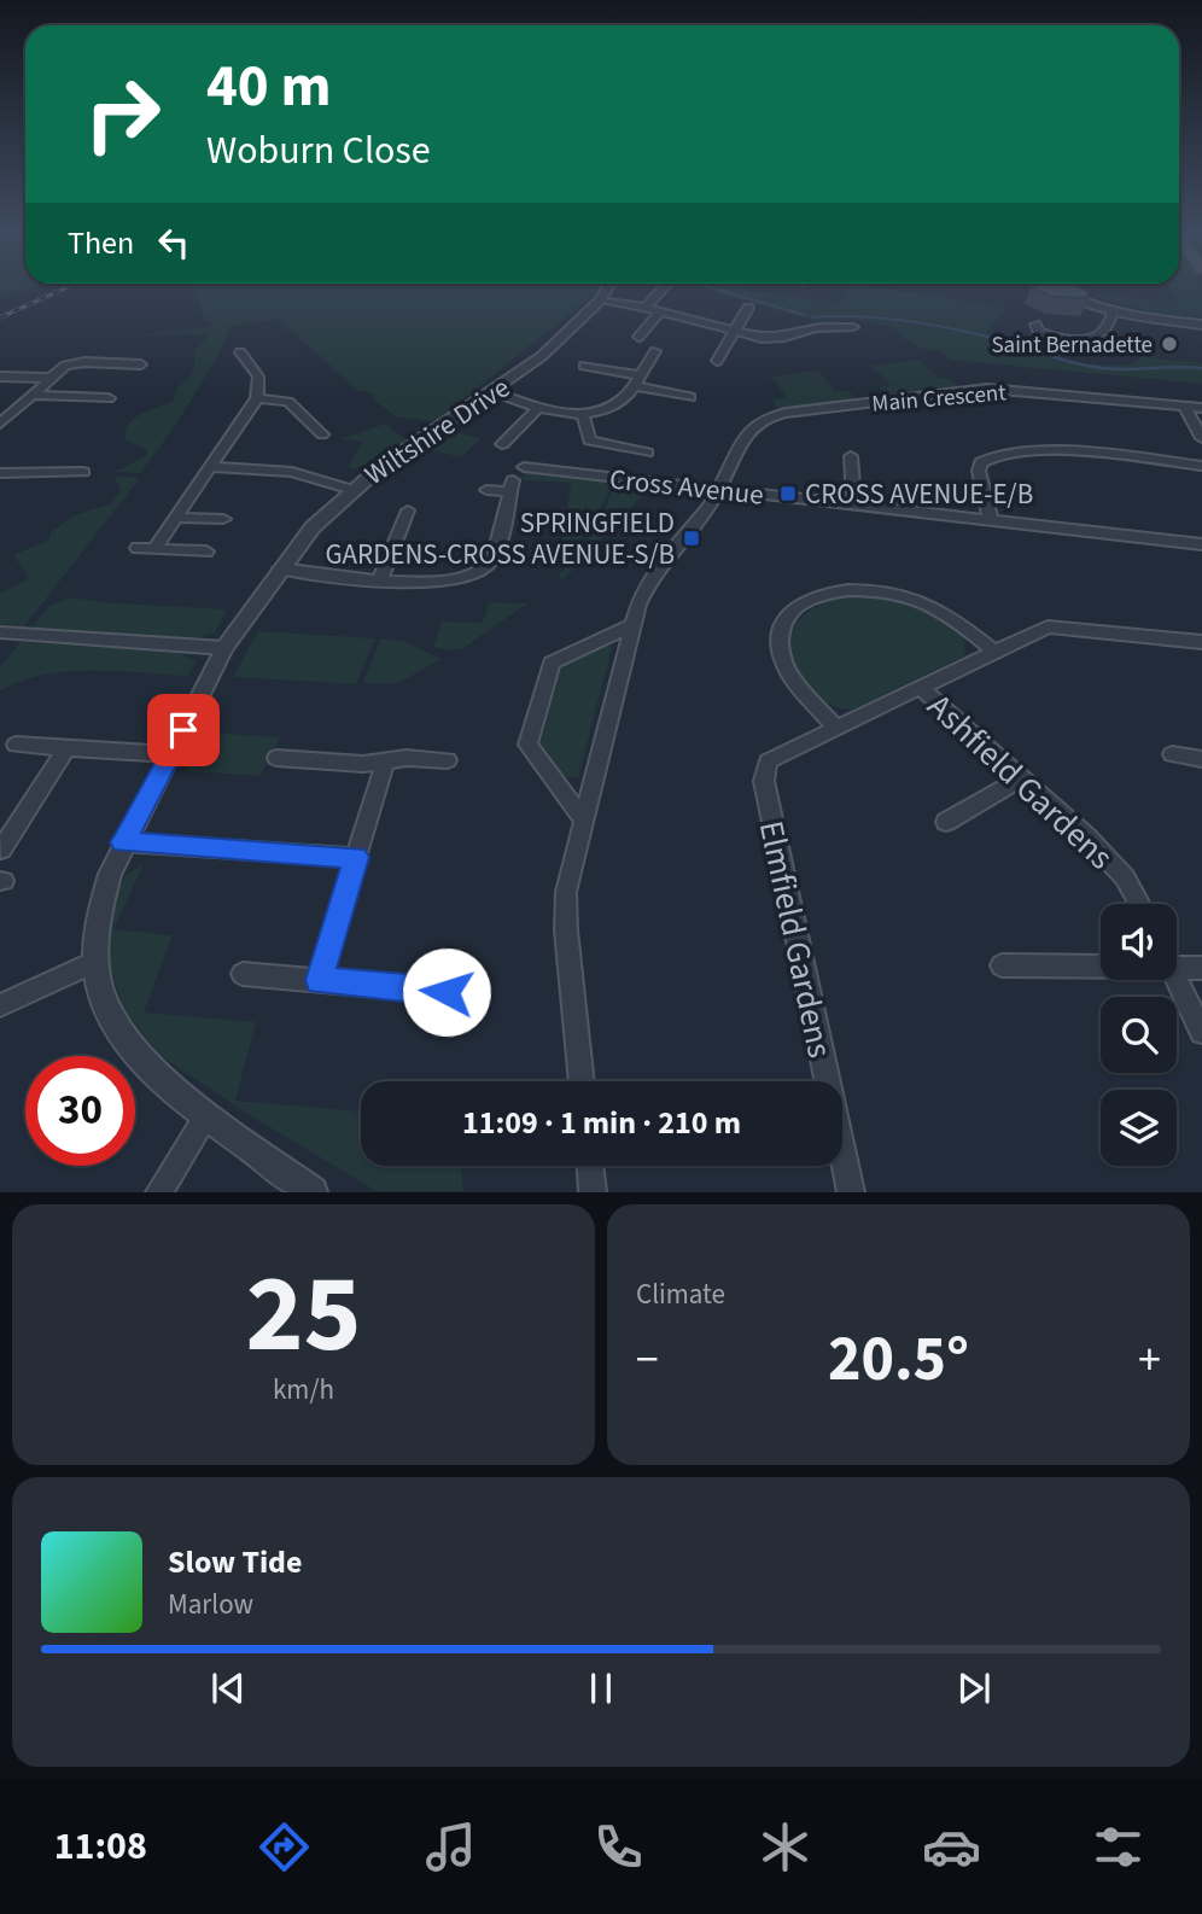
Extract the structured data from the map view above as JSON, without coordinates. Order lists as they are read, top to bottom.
{
  "streets": {
    "street": [
      "Main Crescent",
      "Wiltshire Drive",
      "Cross Avenue",
      "Ashfield Gardens",
      "Elmfield Gardens"
    ]
  },
  "crossings": [
    ["Main Crescent", "Cross Avenue"],
    ["Ashfield Gardens", "Elmfield Gardens"]
  ],
  "places": {
    "other": ["Saint Bernadette"],
    "transit": ["CROSS AVENUE-E/B", "SPRINGFIELD GARDENS-CROSS AVENUE-S/B"]
  },
  "page": {
    "turn": ["40 m", "Woburn Close"],
    "then": "Then",
    "limit": "30",
    "trip": "11:09 · 1 min · 210 m",
    "tile": [
      ["25", "km/h"],
      "Climate"
    ],
    "heat": ["−", "20.5°", "+"],
    "song": ["Slow Tide", "Marlow"],
    "tabs": "11:08"
  }
}
